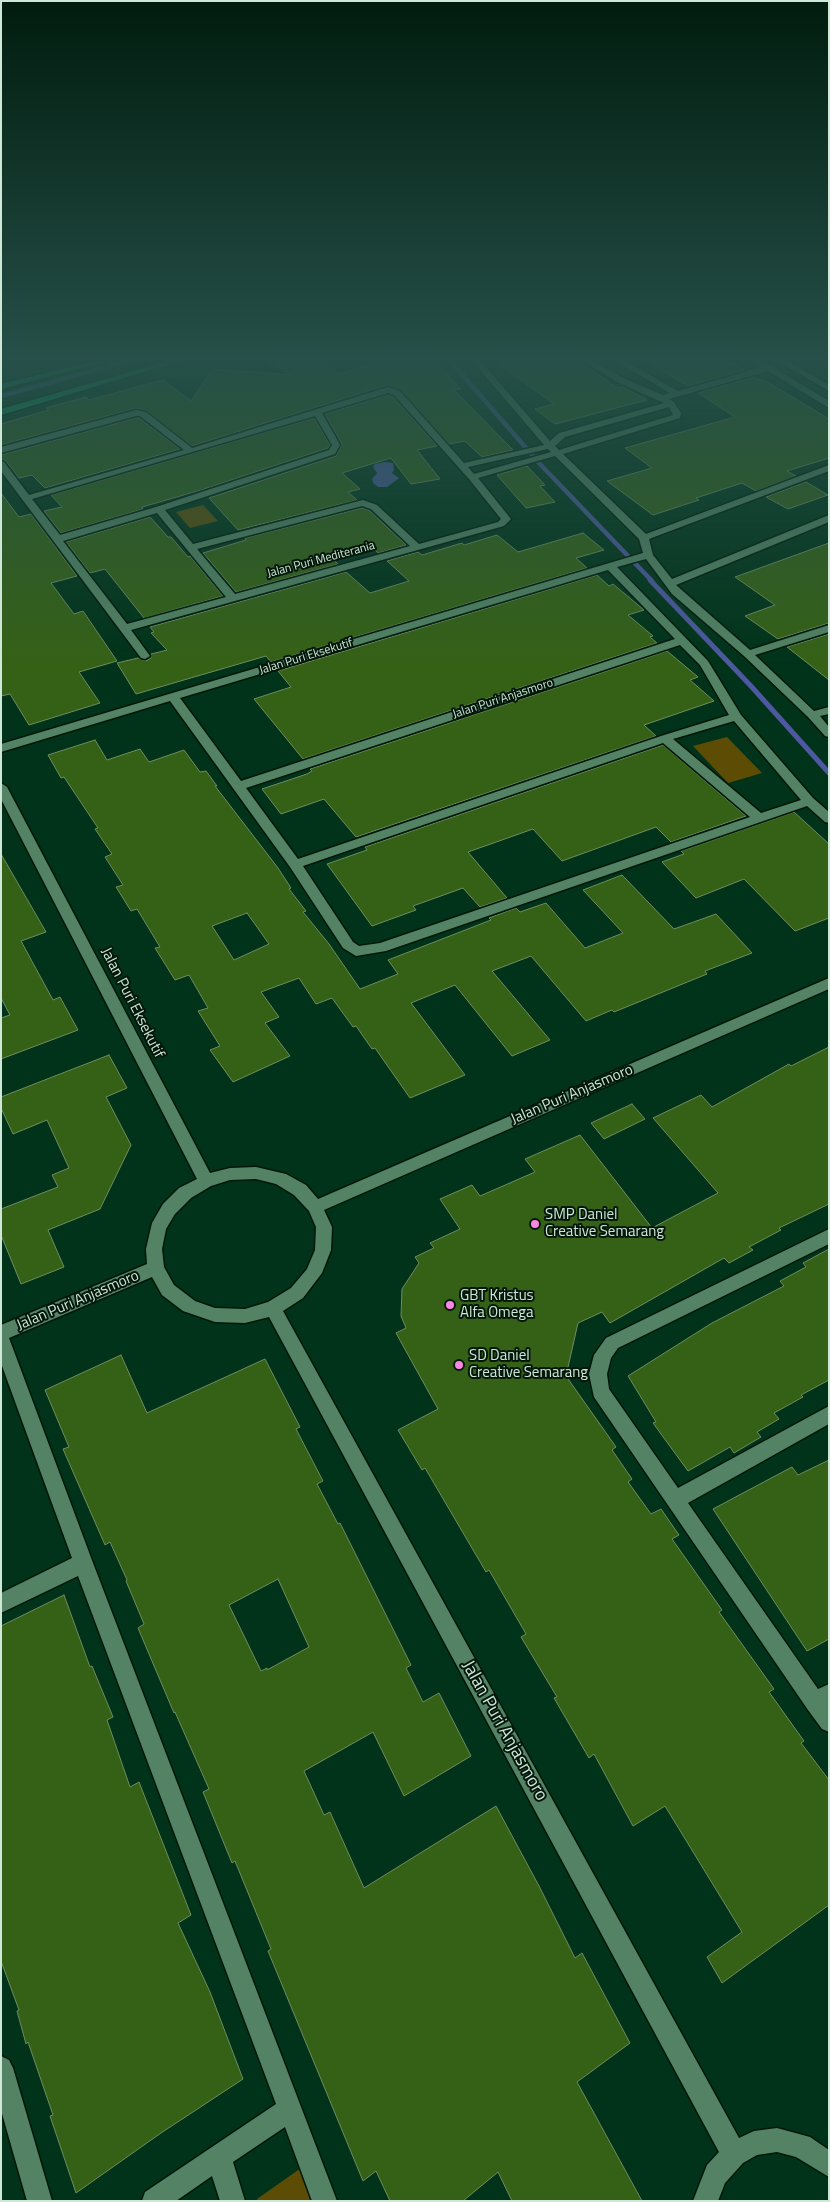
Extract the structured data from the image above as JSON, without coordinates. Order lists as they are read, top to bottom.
{
  "streets": {
    "street": ["Jalan Puri Mediterania", "Jalan Puri Eksekutif", "Jalan Puri Anjasmoro"]
  },
  "crossings": [
    ["Jalan Puri Eksekutif", "Jalan Puri Anjasmoro"]
  ],
  "places": ["SMP Daniel Creative Semarang", "GBT Kristus Alfa Omega", "SD Daniel Creative Semarang"]
}
